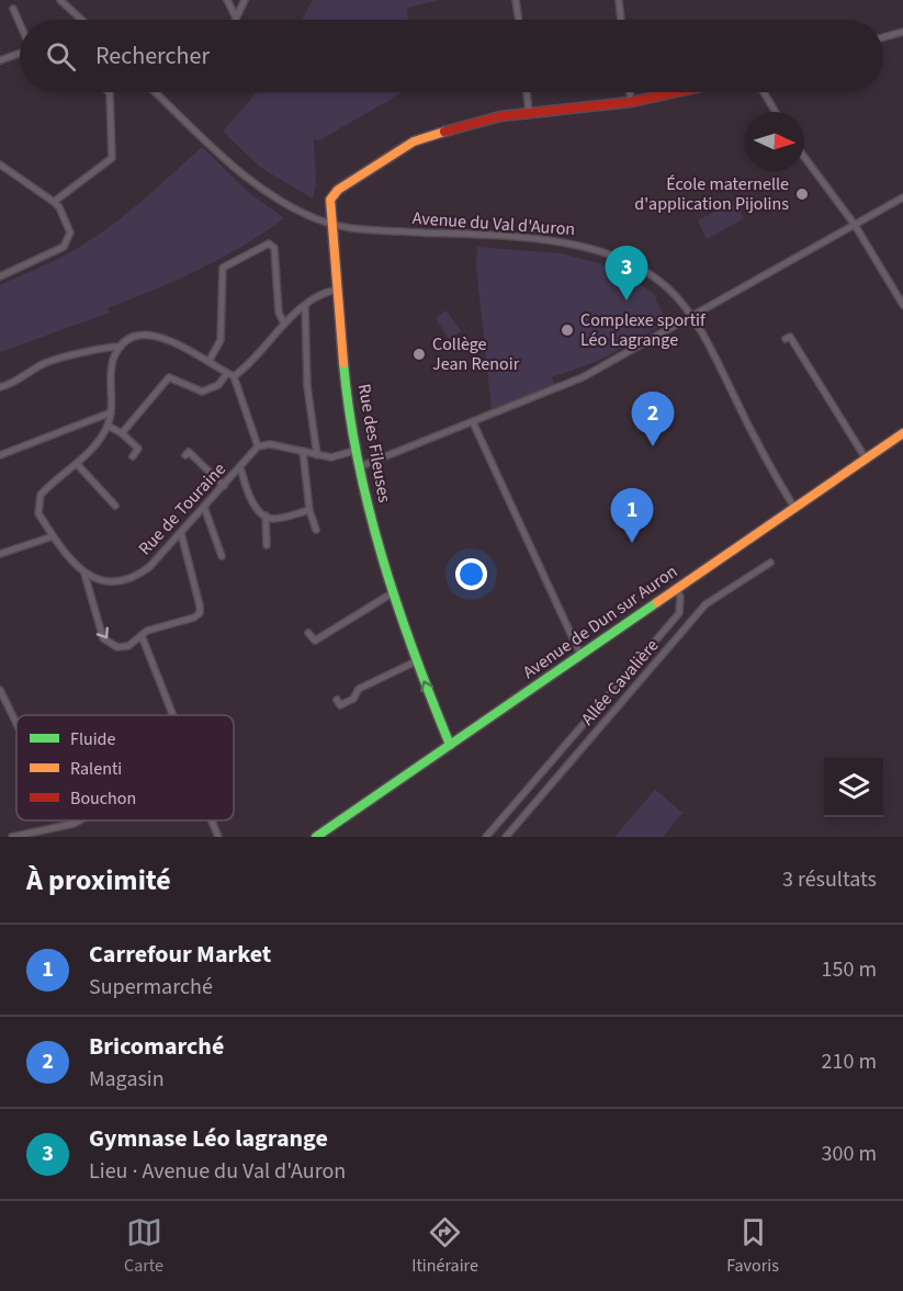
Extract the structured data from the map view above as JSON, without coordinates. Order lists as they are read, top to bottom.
{
  "streets": {
    "street": [
      "Avenue du Val d'Auron",
      "Rue des Fileuses",
      "Rue de Touraine",
      "Avenue de Dun sur Auron",
      "Allée Cavalière"
    ]
  },
  "crossings": [
    ["Avenue du Val d'Auron", "Rue des Fileuses"],
    ["Avenue du Val d'Auron", "Avenue de Dun sur Auron"],
    ["Rue des Fileuses", "Avenue de Dun sur Auron"]
  ],
  "places": ["École maternelle d'application Pijolins", "Complexe sportif Léo Lagrange", "Collège Jean Renoir"],
  "legend": ["Fluide", "Ralenti", "Bouchon"],
  "north": "right",
  "page": {
    "search": "Rechercher",
    "pins": ["3", "2", "1"],
    "heading": ["À proximité", "3 résultats"],
    "list": [
      {
        "mark": "1",
        "name": "Carrefour Market",
        "note": "Supermarché",
        "value": "150 m"
      },
      {
        "mark": "2",
        "name": "Bricomarché",
        "note": "Magasin",
        "value": "210 m"
      },
      {
        "mark": "3",
        "name": "Gymnase Léo lagrange",
        "note": "Lieu · Avenue du Val d'Auron",
        "value": "300 m"
      }
    ],
    "nav": ["Carte", "Itinéraire", "Favoris"]
  }
}
